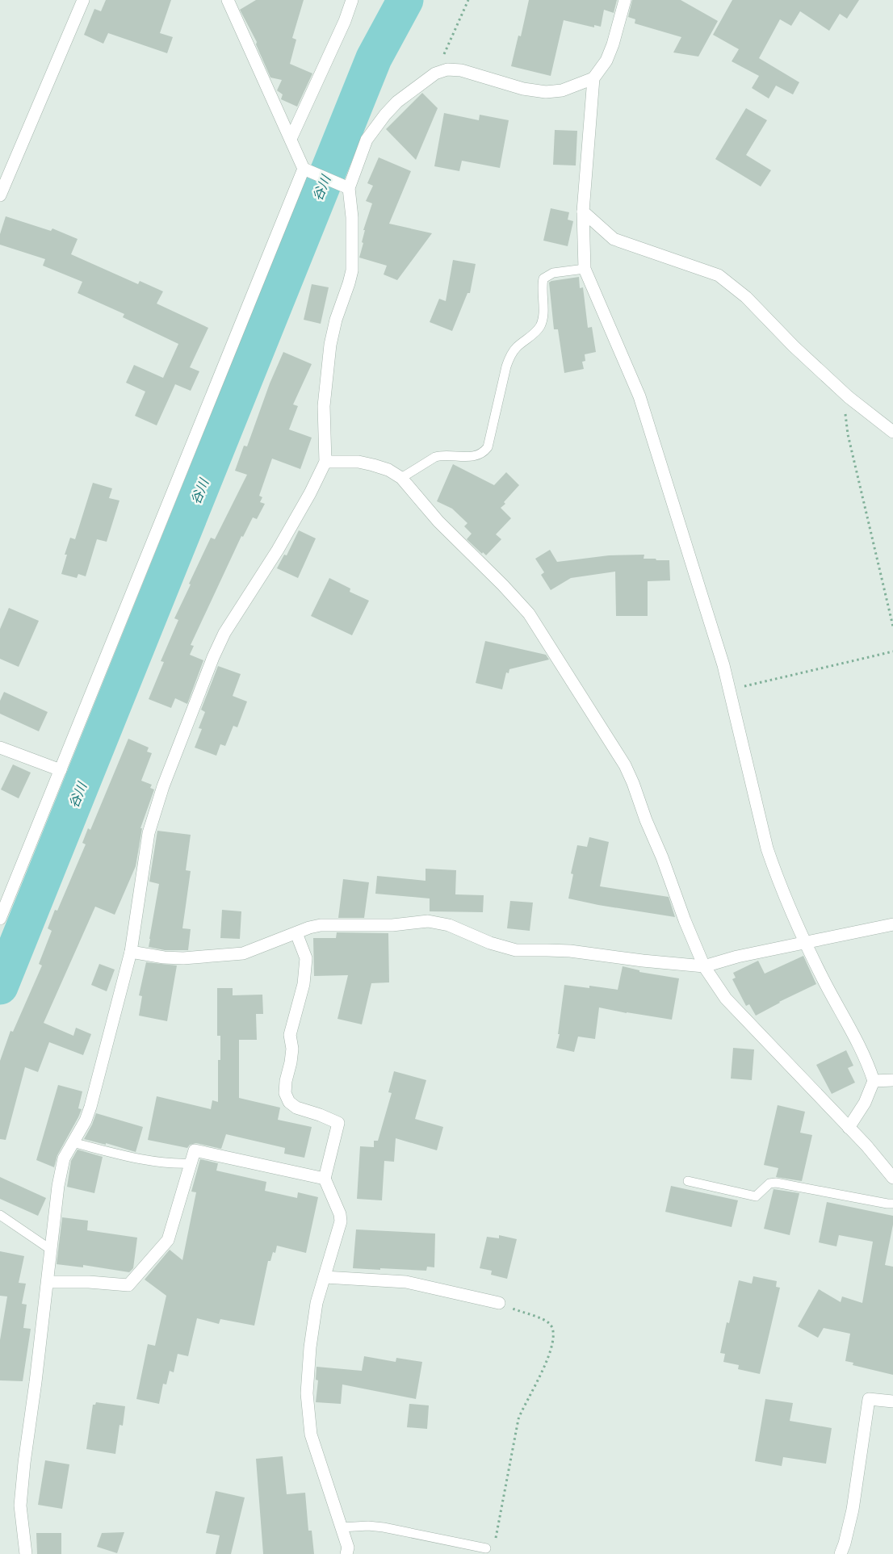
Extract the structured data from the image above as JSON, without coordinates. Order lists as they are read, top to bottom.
{
  "water": ["谷川"]
}
